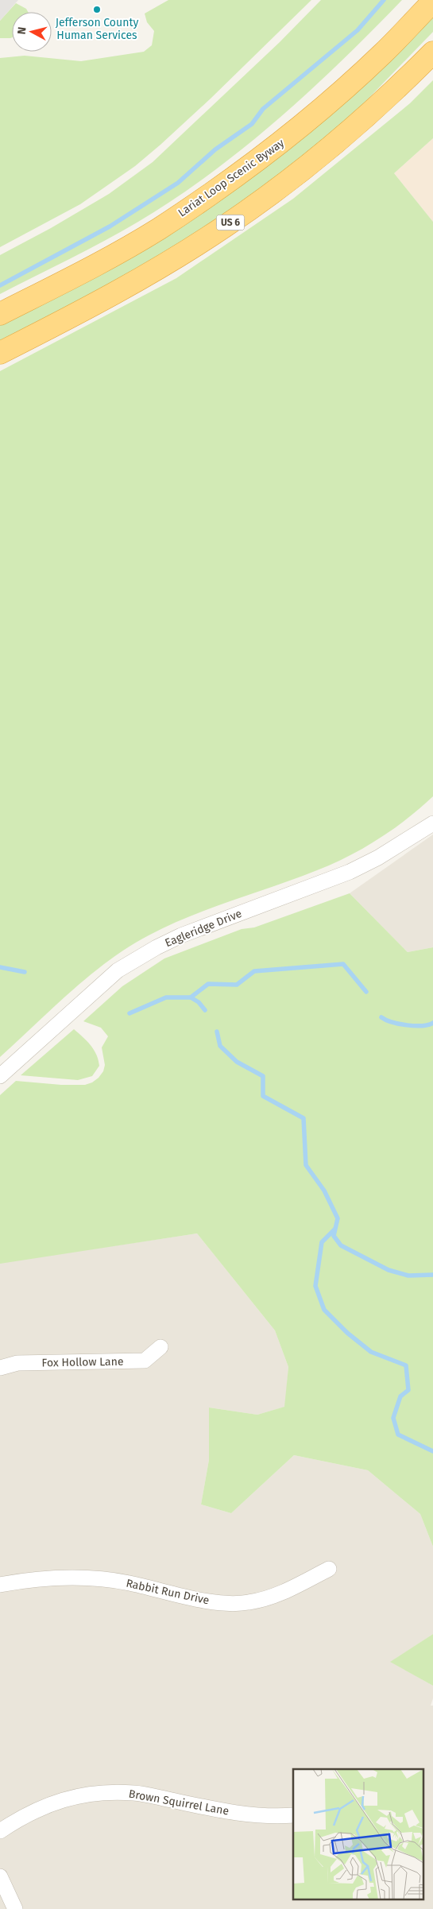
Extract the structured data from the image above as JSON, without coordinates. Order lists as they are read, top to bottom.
{
  "streets": {
    "highway": ["Lariat Loop Scenic Byway", "US 6"],
    "street": [
      "Eagleridge Drive",
      "Fox Hollow Lane",
      "Rabbit Run Drive",
      "Brown Squirrel Lane"
    ]
  },
  "places": ["Jefferson County Human Services"],
  "north": "left"
}
